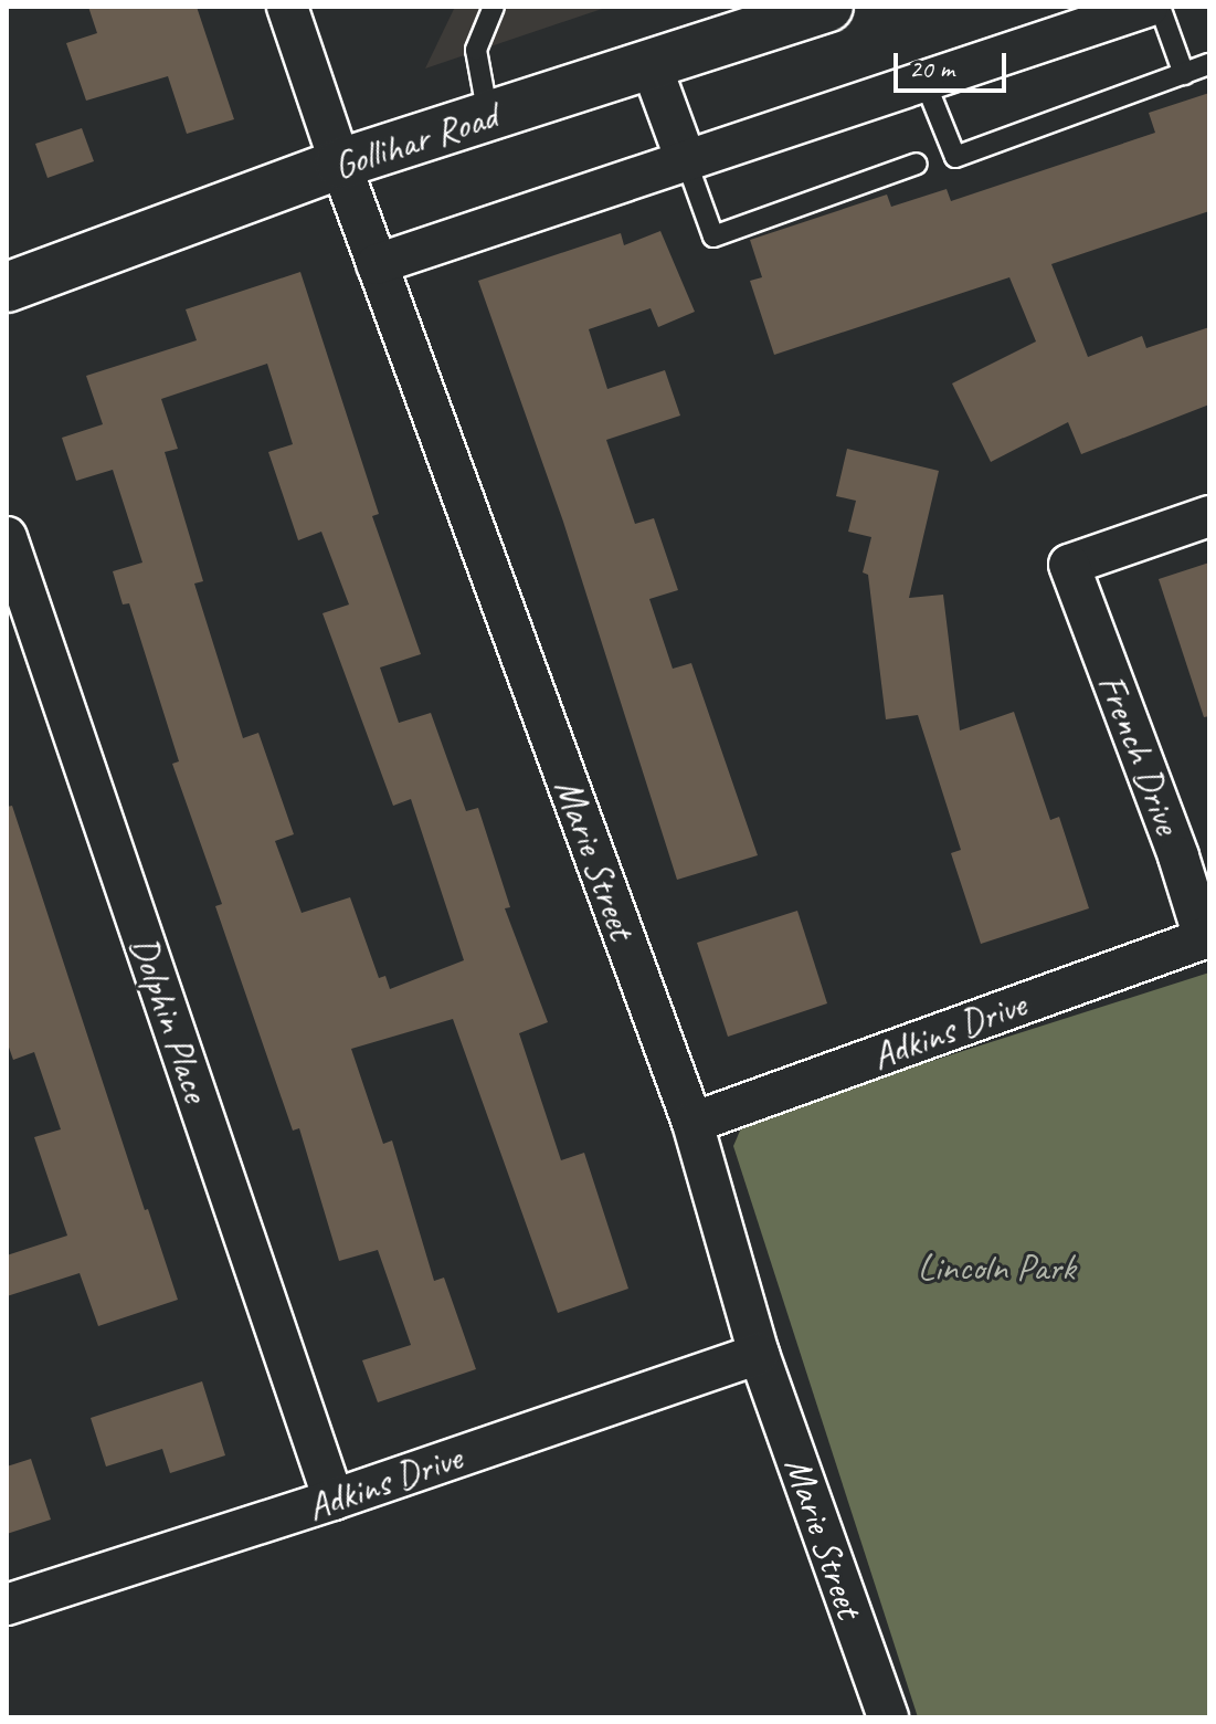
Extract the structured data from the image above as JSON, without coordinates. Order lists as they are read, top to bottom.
{
  "streets": {
    "main road": ["Gollihar Road"],
    "street": [
      "French Drive",
      "Marie Street",
      "Dolphin Place",
      "Adkins Drive"
    ]
  },
  "crossings": [
    ["Gollihar Road", "Marie Street"],
    ["French Drive", "Adkins Drive"],
    ["Marie Street", "Adkins Drive"],
    ["Dolphin Place", "Adkins Drive"]
  ],
  "parks": ["Lincoln Park"],
  "scale_bar": "20 m"
}
